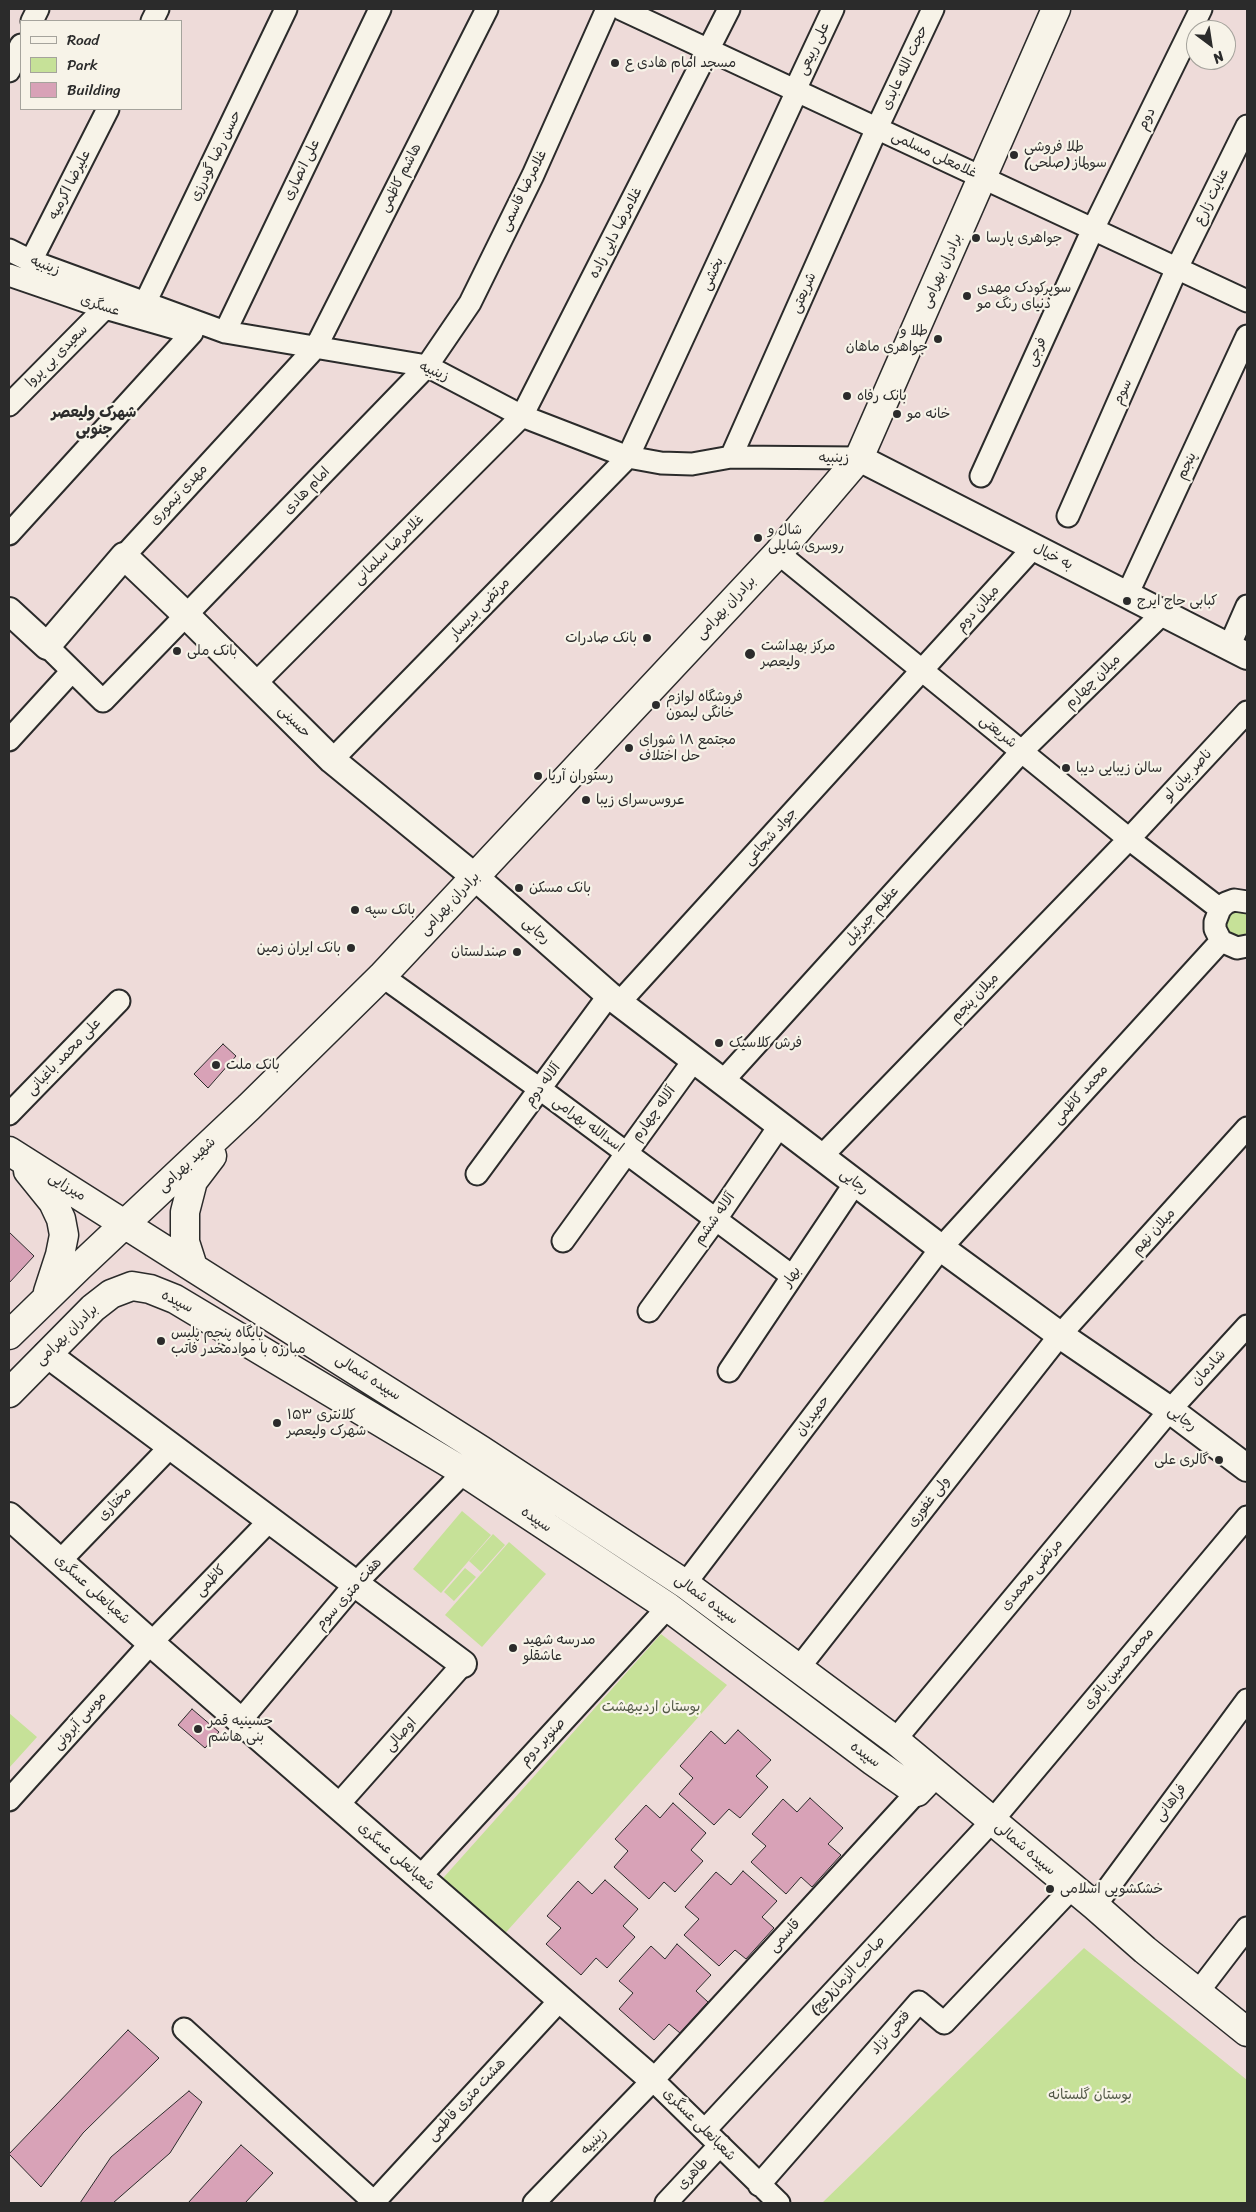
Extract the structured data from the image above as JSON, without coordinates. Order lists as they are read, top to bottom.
{
  "streets": {
    "main road": [
      "برادران بهرامی",
      "شهید بهرامی",
      "میرزایی",
      "سپیده",
      "سپیده شمالی"
    ],
    "street": [
      "علی ربیعی",
      "حجت الله عابدی",
      "دوم",
      "غلامعلی مسلمی",
      "حسن رضا گودرزی",
      "علی انصاری",
      "هاشم کاظمی",
      "علیرضا اکرمیه",
      "غلامرضا قاسمی",
      "عنایت زارع",
      "غلامرضا دایی زاده",
      "زینبیه",
      "بخشی",
      "شریعتی",
      "عسگری",
      "فرجی",
      "سعیدی بی پروا",
      "سوم",
      "پنجم",
      "امام هادی",
      "مهدی تیموری",
      "غلامرضا سلمانی",
      "به خیال",
      "مرتضی بدیسار",
      "میلان دوم",
      "میلان چهارم",
      "حسینی",
      "ناصر بیان لو",
      "جواد شجاعی",
      "عظیم جبرئیل",
      "رجایی",
      "میلان پنجم",
      "علی محمد باغبانی",
      "آلاله دوم",
      "محمد کاظمی",
      "آلاله چهارم",
      "اسدالله بهرامی",
      "آلاله ششم",
      "میلان نهم",
      "بهار",
      "شادمان",
      "حمیدیان",
      "ولی غفوری",
      "مختاری",
      "مرتضی محمدی",
      "کاظمی",
      "شعبانعلی عسگری",
      "هفت متری سوم",
      "محمدحسین باقری",
      "موسی آبرونی",
      "اوصالی",
      "صنوبر دوم",
      "فراهانی",
      "قاسمی",
      "صاحب الزمان(عج)",
      "فتحی نزاد",
      "هشت متری فاطمی",
      "طاهری"
    ]
  },
  "crossings": [
    ["علی ربیعی", "غلامعلی مسلمی"],
    ["علی ربیعی", "بخشی"],
    ["حجت الله عابدی", "غلامعلی مسلمی"],
    ["حجت الله عابدی", "شریعتی"],
    ["دوم", "غلامعلی مسلمی"],
    ["دوم", "فرجی"],
    ["غلامعلی مسلمی", "عنایت زارع"],
    ["غلامعلی مسلمی", "غلامرضا دایی زاده"],
    ["غلامعلی مسلمی", "برادران بهرامی"],
    ["غلامعلی مسلمی", "بخشی"],
    ["غلامعلی مسلمی", "شریعتی"],
    ["غلامعلی مسلمی", "فرجی"],
    ["غلامعلی مسلمی", "سوم"],
    ["حسن رضا گودرزی", "زینبیه"],
    ["علی انصاری", "زینبیه"],
    ["هاشم کاظمی", "زینبیه"],
    ["هاشم کاظمی", "مهدی تیموری"],
    ["علیرضا اکرمیه", "زینبیه"],
    ["غلامرضا قاسمی", "زینبیه"],
    ["غلامرضا قاسمی", "امام هادی"],
    ["عنایت زارع", "سوم"],
    ["غلامرضا دایی زاده", "زینبیه"],
    ["غلامرضا دایی زاده", "غلامرضا سلمانی"],
    ["زینبیه", "برادران بهرامی"],
    ["زینبیه", "بخشی"],
    ["زینبیه", "شریعتی"],
    ["زینبیه", "امام هادی"],
    ["زینبیه", "مهدی تیموری"],
    ["زینبیه", "غلامرضا سلمانی"],
    ["زینبیه", "به خیال"],
    ["زینبیه", "مرتضی بدیسار"],
    ["زینبیه", "شعبانعلی عسگری"],
    ["زینبیه", "قاسمی"],
    ["برادران بهرامی", "شریعتی"],
    ["برادران بهرامی", "به خیال"],
    ["برادران بهرامی", "حسینی"],
    ["برادران بهرامی", "رجایی"],
    ["برادران بهرامی", "اسدالله بهرامی"],
    ["برادران بهرامی", "شهید بهرامی"],
    ["برادران بهرامی", "سپیده"],
    ["بخشی", "مرتضی بدیسار"],
    ["شریعتی", "میلان دوم"],
    ["شریعتی", "میلان چهارم"],
    ["شریعتی", "ناصر بیان لو"],
    ["شریعتی", "جواد شجاعی"],
    ["شریعتی", "عظیم جبرئیل"],
    ["شریعتی", "میلان پنجم"],
    ["عسگری", "سعیدی بی پروا"],
    ["پنجم", "به خیال"],
    ["امام هادی", "حسینی"],
    ["مهدی تیموری", "حسینی"],
    ["غلامرضا سلمانی", "حسینی"],
    ["به خیال", "میلان دوم"],
    ["به خیال", "میلان چهارم"],
    ["مرتضی بدیسار", "حسینی"],
    ["میلان دوم", "جواد شجاعی"],
    ["میلان چهارم", "عظیم جبرئیل"],
    ["حسینی", "رجایی"],
    ["ناصر بیان لو", "میلان پنجم"],
    ["جواد شجاعی", "رجایی"],
    ["جواد شجاعی", "آلاله دوم"],
    ["عظیم جبرئیل", "رجایی"],
    ["رجایی", "میلان پنجم"],
    ["رجایی", "آلاله دوم"],
    ["رجایی", "محمد کاظمی"],
    ["رجایی", "آلاله چهارم"],
    ["رجایی", "آلاله ششم"],
    ["رجایی", "میلان نهم"],
    ["رجایی", "بهار"],
    ["رجایی", "شادمان"],
    ["رجایی", "حمیدیان"],
    ["رجایی", "ولی غفوری"],
    ["رجایی", "مرتضی محمدی"],
    ["آلاله دوم", "اسدالله بهرامی"],
    ["محمد کاظمی", "حمیدیان"],
    ["آلاله چهارم", "اسدالله بهرامی"],
    ["اسدالله بهرامی", "آلاله ششم"],
    ["اسدالله بهرامی", "بهار"],
    ["شهید بهرامی", "میرزایی"],
    ["شهید بهرامی", "سپیده شمالی"],
    ["میرزایی", "سپیده شمالی"],
    ["میلان نهم", "ولی غفوری"],
    ["سپیده", "سپیده شمالی"],
    ["سپیده", "هفت متری سوم"],
    ["سپیده", "صنوبر دوم"],
    ["سپیده", "قاسمی"],
    ["شادمان", "مرتضی محمدی"],
    ["سپیده شمالی", "حمیدیان"],
    ["سپیده شمالی", "ولی غفوری"],
    ["سپیده شمالی", "مرتضی محمدی"],
    ["سپیده شمالی", "محمدحسین باقری"],
    ["سپیده شمالی", "فراهانی"],
    ["سپیده شمالی", "قاسمی"],
    ["سپیده شمالی", "صاحب الزمان(عج)"],
    ["سپیده شمالی", "فتحی نزاد"],
    ["مختاری", "شعبانعلی عسگری"],
    ["کاظمی", "شعبانعلی عسگری"],
    ["کاظمی", "موسی آبرونی"],
    ["شعبانعلی عسگری", "هفت متری سوم"],
    ["شعبانعلی عسگری", "موسی آبرونی"],
    ["شعبانعلی عسگری", "اوصالی"],
    ["شعبانعلی عسگری", "صنوبر دوم"],
    ["شعبانعلی عسگری", "قاسمی"],
    ["شعبانعلی عسگری", "صاحب الزمان(عج)"],
    ["شعبانعلی عسگری", "فتحی نزاد"],
    ["شعبانعلی عسگری", "هشت متری فاطمی"],
    ["شعبانعلی عسگری", "طاهری"],
    ["محمدحسین باقری", "صاحب الزمان(عج)"]
  ],
  "districts": ["شهرک ولیعصر جنوبی"],
  "parks": ["بوستان اردیبهشت", "بوستان گلستانه"],
  "places": [
    "مسجد امام هادی ع",
    "طلا فروشی سولماز (صلحی)",
    "جواهری پارسا",
    "سوپرکودک مهدی دنیای رنگ مو",
    "طلا و جواهری ماهان",
    "بانک رفاه",
    "خانه مو",
    "شال و روسری شایلی",
    "کبابی حاج ایرج",
    "بانک صادرات",
    "بانک ملی",
    "مرکز بهداشت ولیعصر",
    "فروشگاه لوازم خانگی لیمون",
    "مجتمع ۱۸ شورای حل اختلاف",
    "سالن زیبایی دیبا",
    "رستوران آریا",
    "عروس‌سرای زیبا",
    "بانک مسکن",
    "بانک سپه",
    "بانک ایران زمین",
    "صندلستان",
    "فرش کلاسیک",
    "بانک ملت",
    "پایگاه پنجم پلیس مبارزه با موادمخدر فاتب",
    "کلانتری ۱۵۳ شهرک ولیعصر",
    "گالری علی",
    "مدرسه شهید عاشقلو",
    "حسینیه قمر بنی هاشم",
    "خشکشویی اسلامی"
  ],
  "legend": ["Road", "Park", "Building"],
  "north": "bottom right"
}
